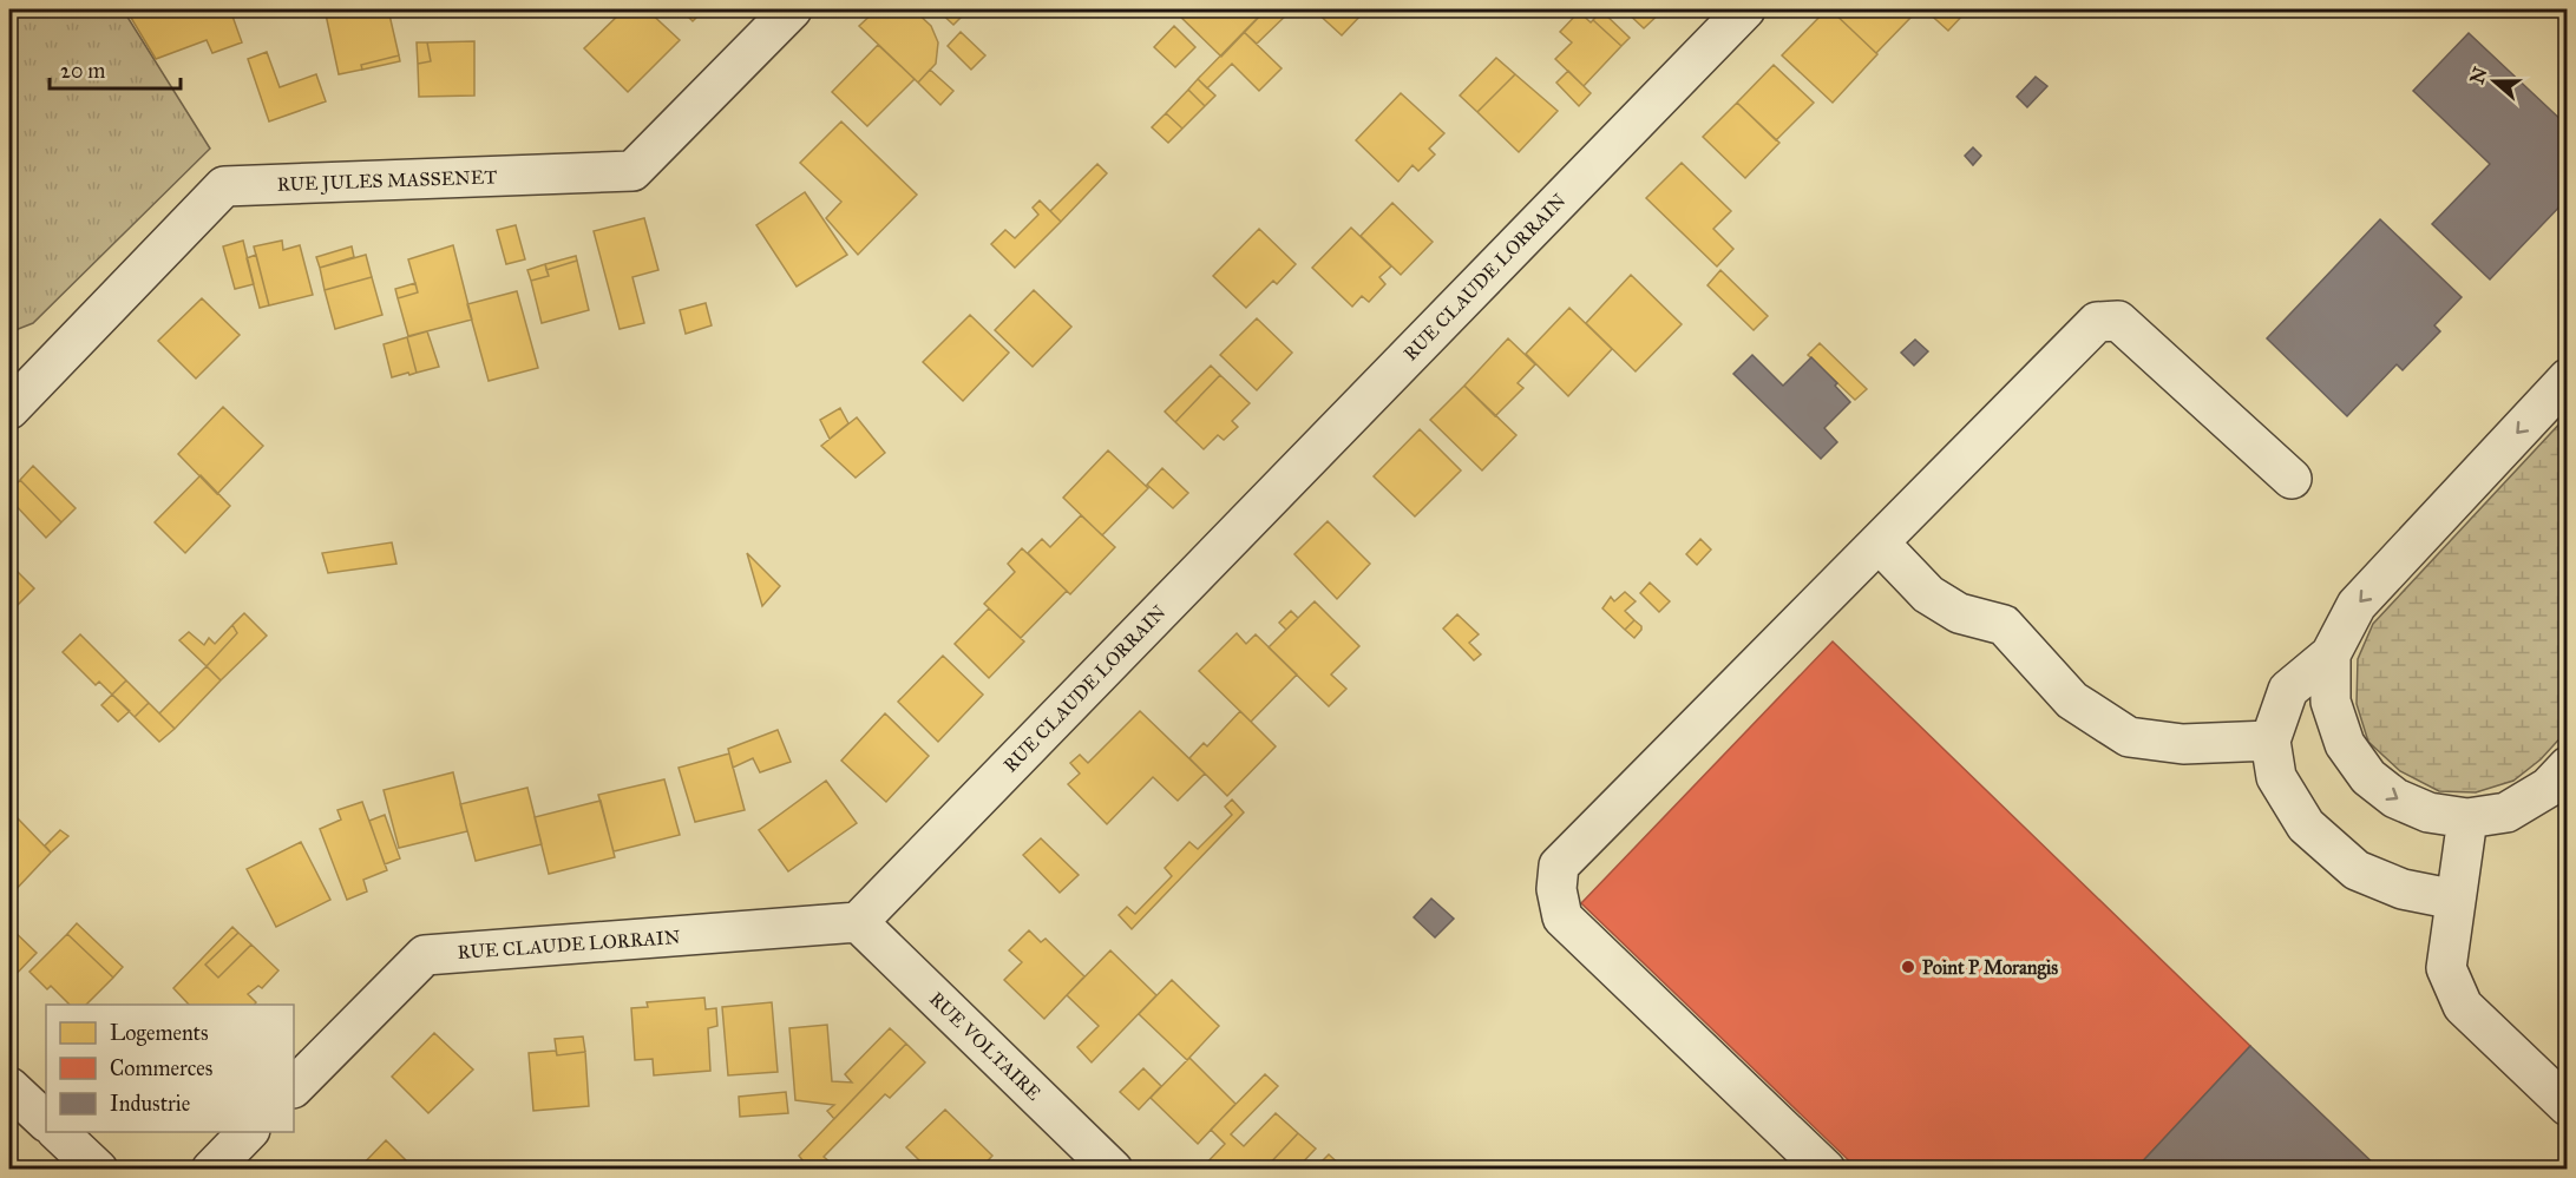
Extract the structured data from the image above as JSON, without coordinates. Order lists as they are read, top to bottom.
{
  "streets": {
    "street": ["RUE JULES MASSENET", "RUE CLAUDE LORRAIN", "RUE VOLTAIRE"]
  },
  "crossings": [
    ["RUE CLAUDE LORRAIN", "RUE VOLTAIRE"]
  ],
  "places": ["Point P Morangis"],
  "legend": ["Logements", "Commerces", "Industrie"],
  "scale_bar": "20 m",
  "north": "left"
}
